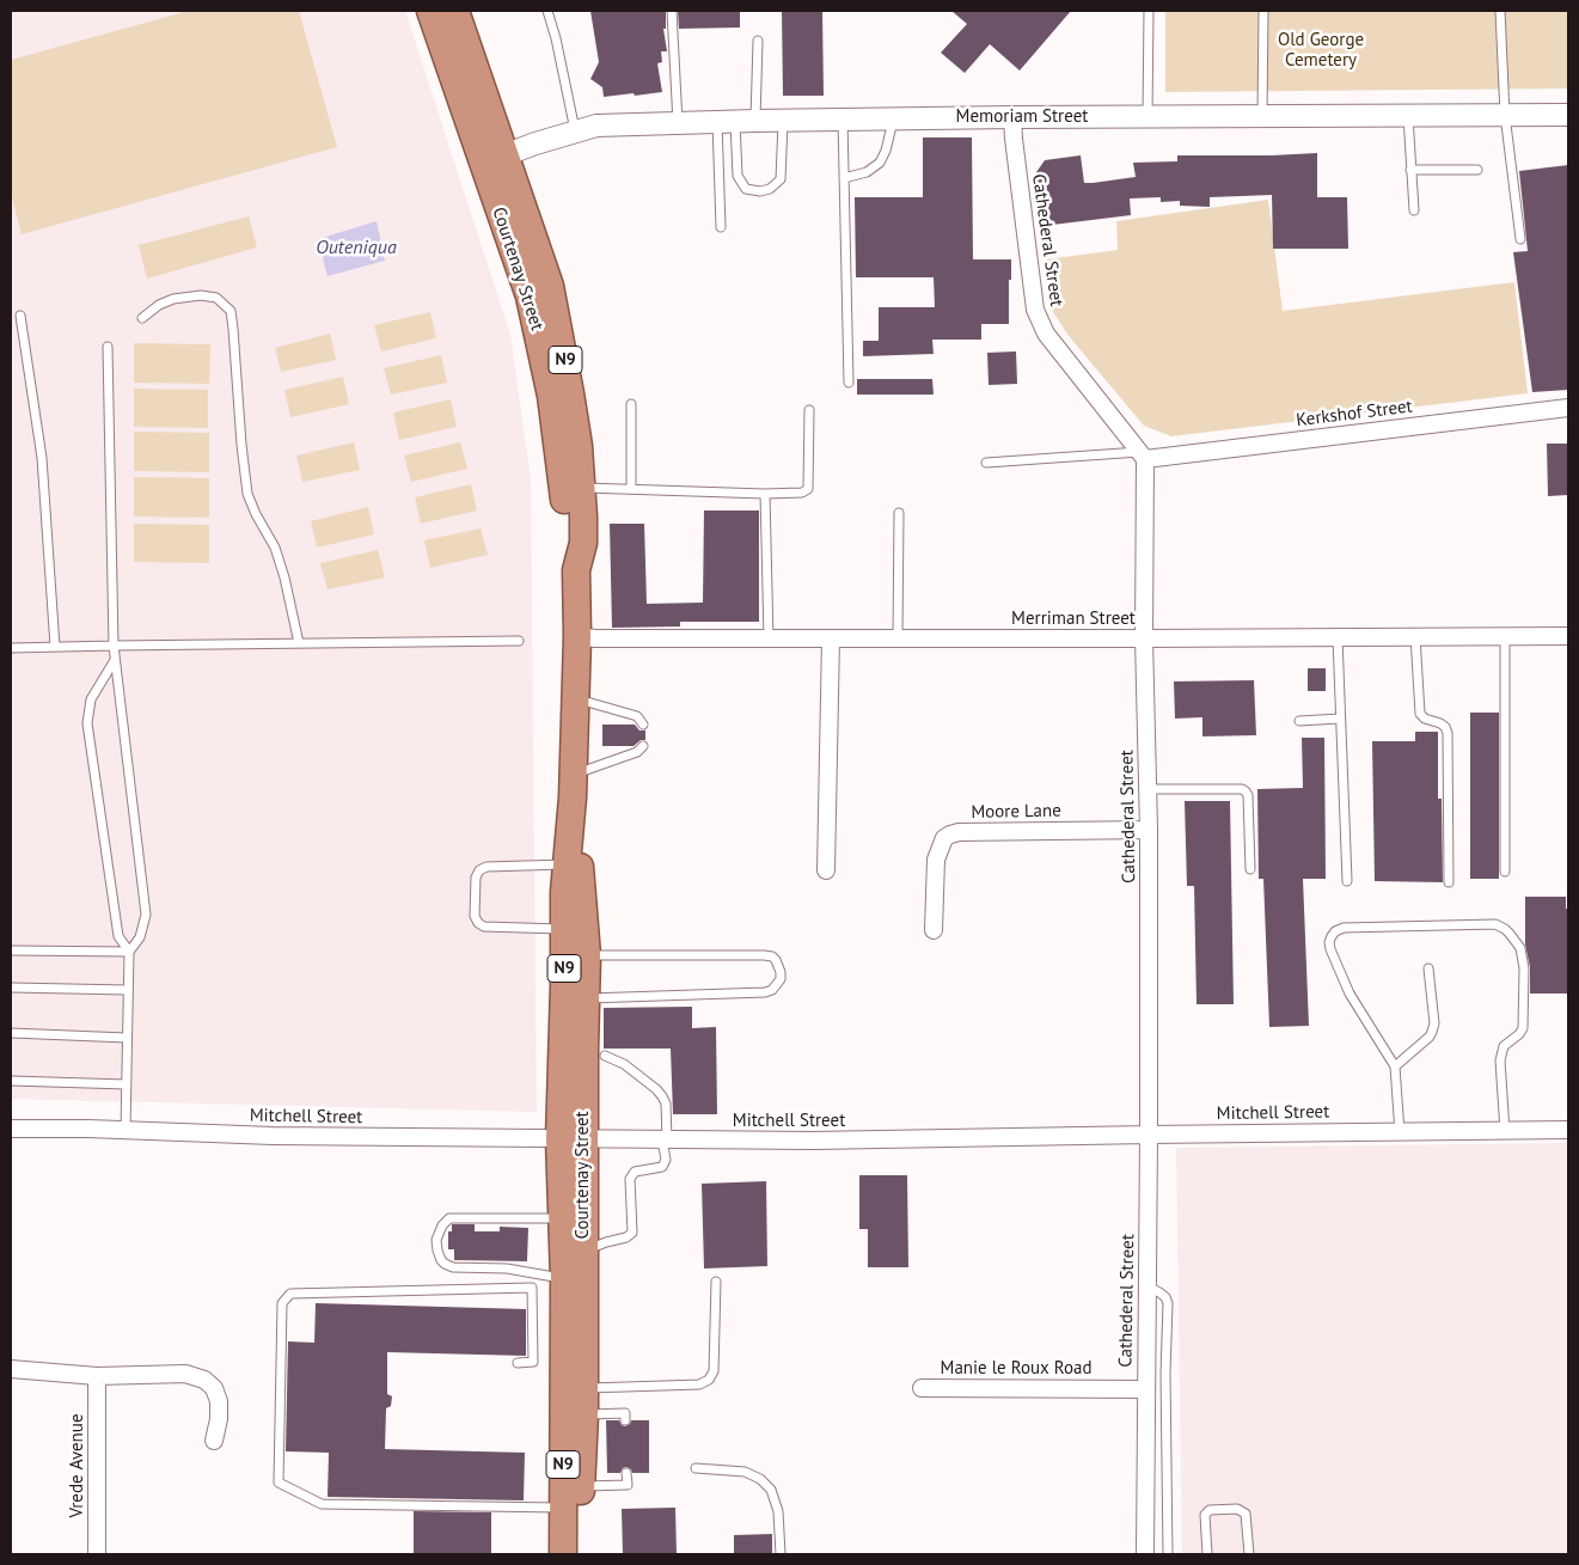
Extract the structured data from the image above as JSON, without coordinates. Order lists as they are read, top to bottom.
{
  "streets": {
    "highway": ["Courtenay Street", "N9"],
    "street": [
      "Memoriam Street",
      "Cathederal Street",
      "Kerkshof Street",
      "Merriman Street",
      "Moore Lane",
      "Mitchell Street",
      "Manie le Roux Road",
      "Vrede Avenue"
    ]
  },
  "crossings": [
    ["Memoriam Street", "Cathederal Street"],
    ["Memoriam Street", "Courtenay Street"],
    ["Cathederal Street", "Kerkshof Street"],
    ["Cathederal Street", "Merriman Street"],
    ["Cathederal Street", "Moore Lane"],
    ["Cathederal Street", "Mitchell Street"],
    ["Cathederal Street", "Manie le Roux Road"],
    ["Courtenay Street", "Merriman Street"],
    ["Courtenay Street", "Mitchell Street"]
  ],
  "water": ["Outeniqua"],
  "parks": ["Old George Cemetery"]
}
